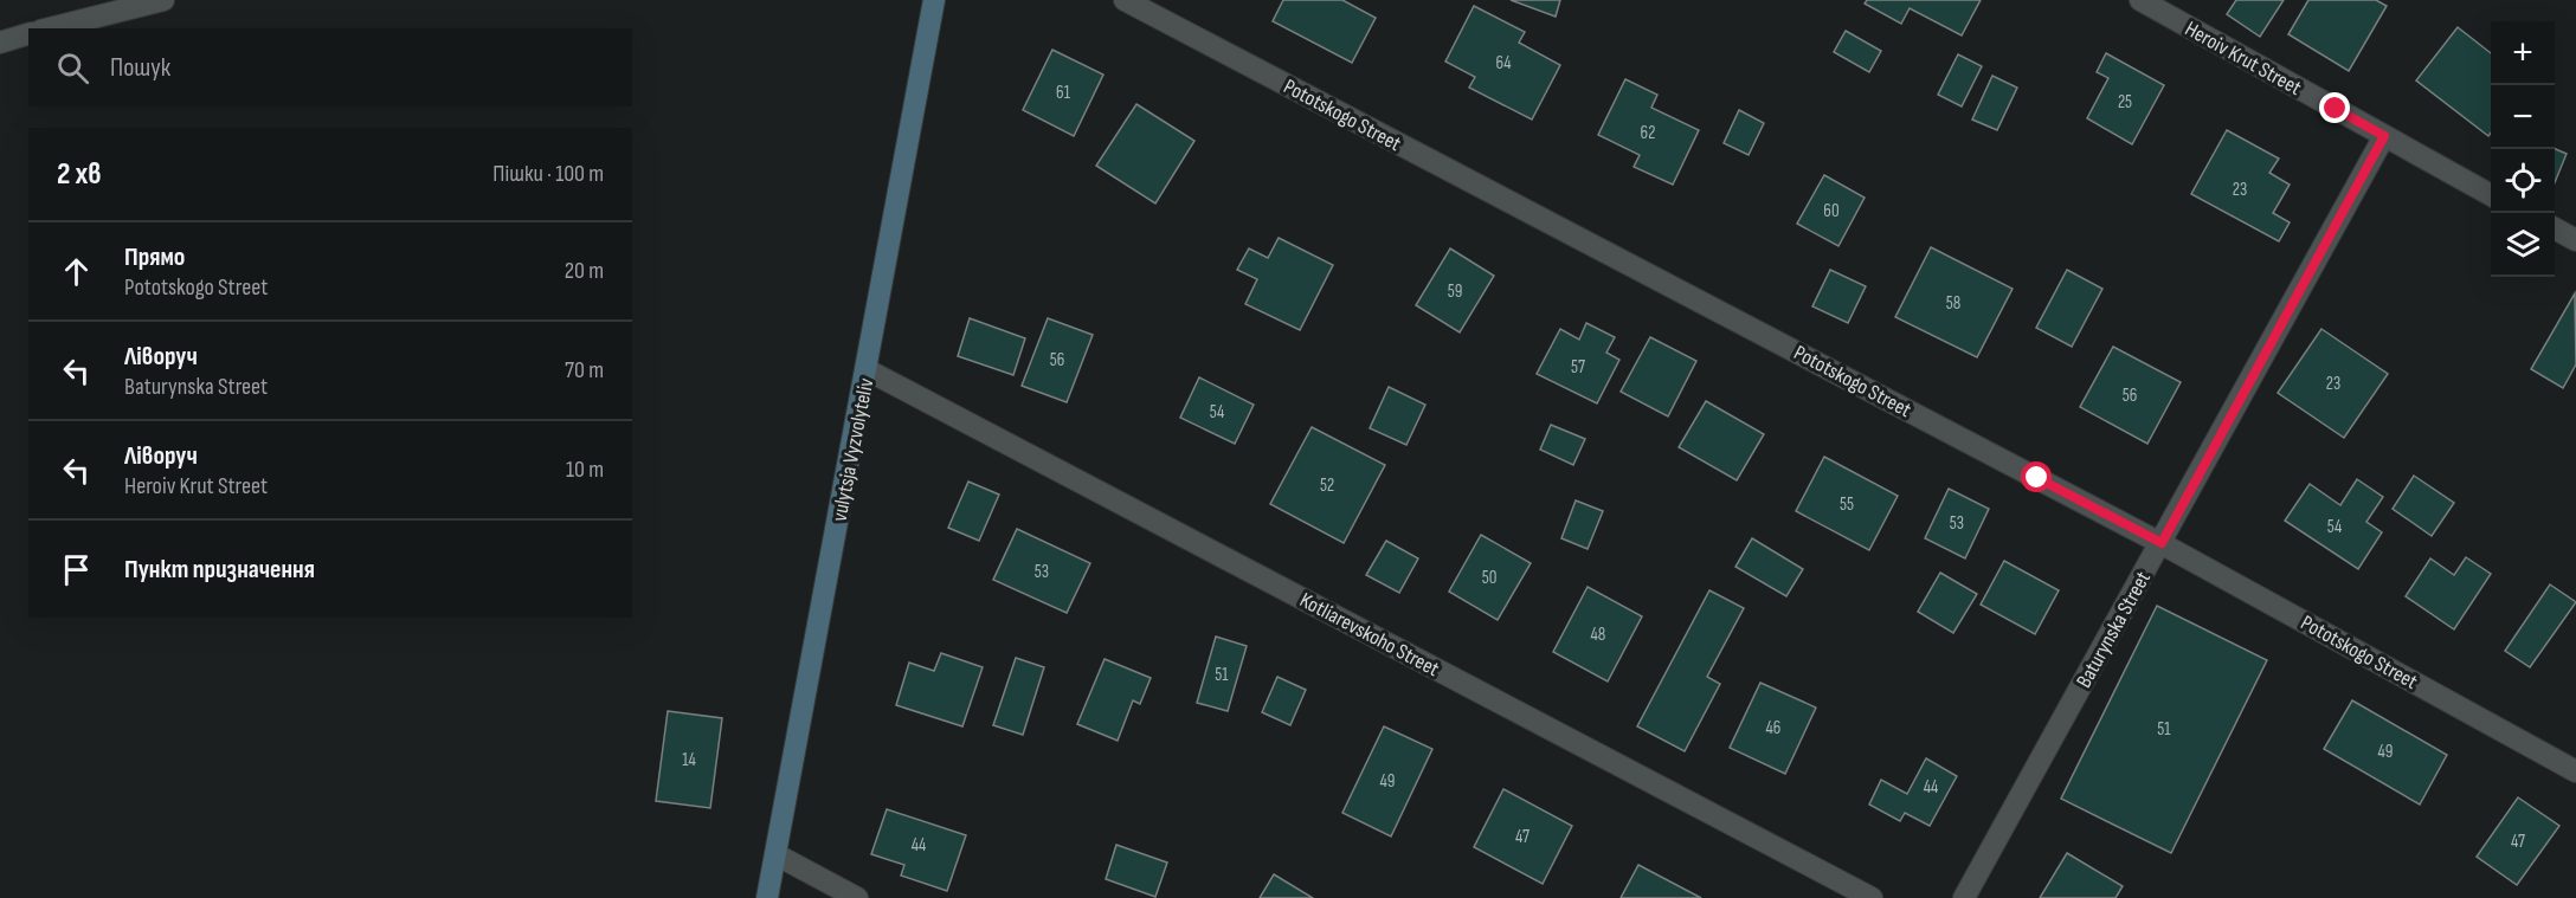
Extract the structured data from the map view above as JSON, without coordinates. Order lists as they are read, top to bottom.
{
  "streets": {
    "main road": ["vulytsja Vyzvolyteliv"],
    "street": [
      "Heroiv Krut Street",
      "Pototskogo Street",
      "Baturynska Street",
      "Kotliarevskoho Street"
    ]
  },
  "crossings": [
    ["Heroiv Krut Street", "Baturynska Street"],
    ["Pototskogo Street", "Baturynska Street"],
    ["vulytsja Vyzvolyteliv", "Kotliarevskoho Street"]
  ],
  "house_numbers": [
    "64",
    "61",
    "25",
    "62",
    "23",
    "60",
    "59",
    "58",
    "56",
    "57",
    "23",
    "56",
    "54",
    "52",
    "55",
    "53",
    "54",
    "53",
    "50",
    "48",
    "51",
    "46",
    "51",
    "49",
    "14",
    "49",
    "44",
    "47",
    "47",
    "44"
  ],
  "page": {
    "map_buttons": ["+", "−"],
    "search": "Пошук",
    "heading": ["2 хв", "Пішки · 100 m"],
    "list": [
      ["Прямо", "Pototskogo Street", "20 m"],
      ["Ліворуч", "Baturynska Street", "70 m"],
      ["Ліворуч", "Heroiv Krut Street", "10 m"],
      "Пункт призначення"
    ]
  }
}
